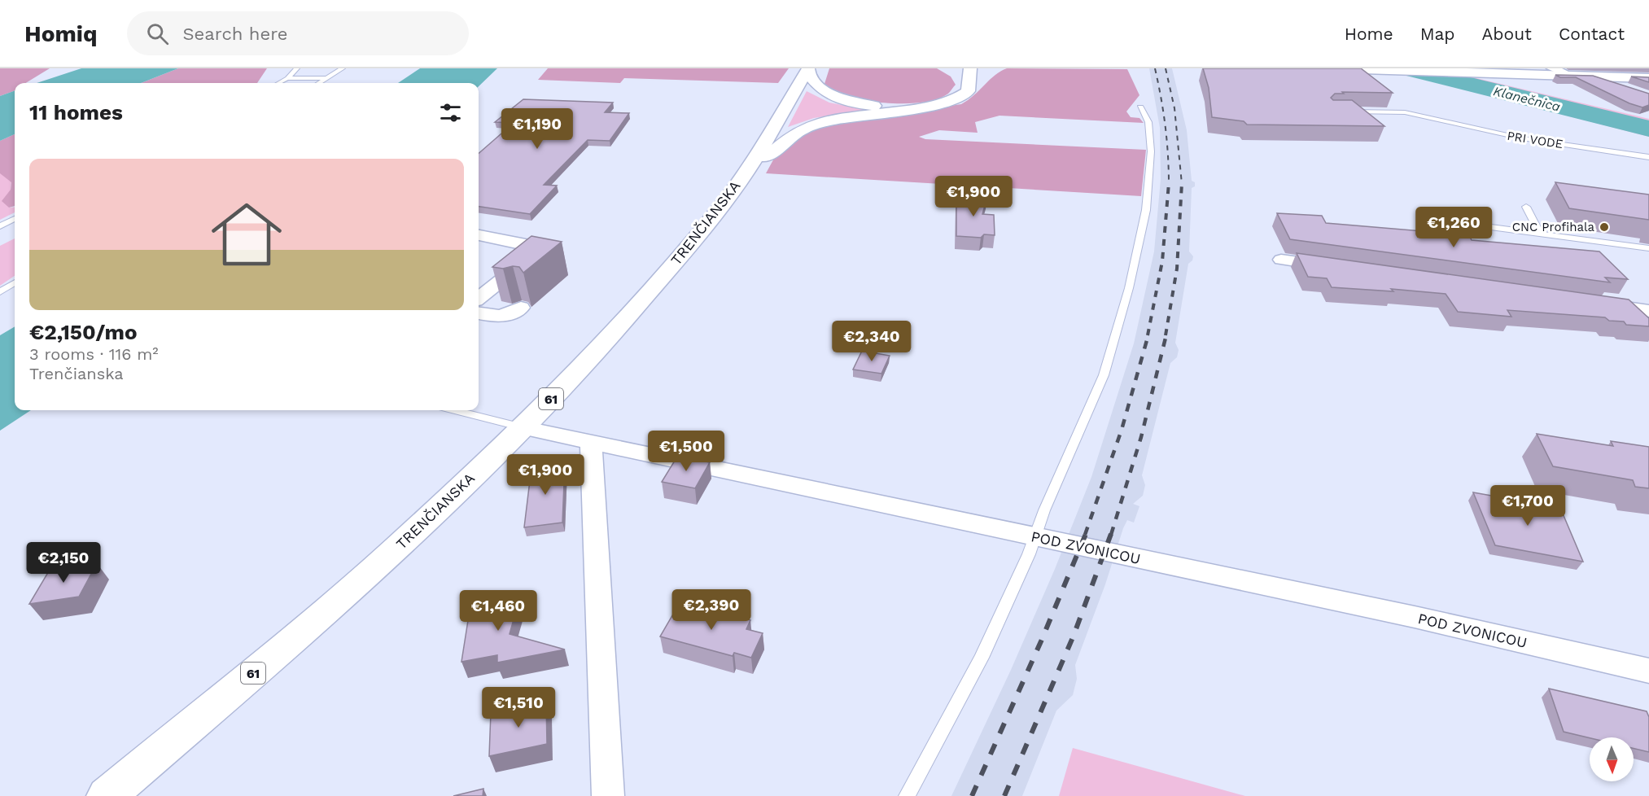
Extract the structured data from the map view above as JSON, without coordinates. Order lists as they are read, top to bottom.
{
  "streets": {
    "main road": ["TRENČIANSKA", "61"],
    "street": ["POD ZVONICOU"],
    "lane": ["PRI VODE"]
  },
  "crossings": [
    ["TRENČIANSKA", "POD ZVONICOU"]
  ],
  "water": ["Klanečnica"],
  "places": ["CNC Profihala"],
  "north": "bottom",
  "page": {
    "header": "Homiq",
    "search": "Search here",
    "nav": [
      "Home",
      "Map",
      "About",
      "Contact"
    ],
    "heading": "11 homes",
    "price": [
      "€1,190",
      "€1,900",
      "€1,260",
      "€2,340",
      "€1,500",
      "€1,900",
      "€1,700",
      "€2,150",
      "€2,390",
      "€1,460",
      "€1,510"
    ],
    "list": [
      {
        "name": "€2,150/mo",
        "note": "3 rooms · 116 m² · Trenčianska"
      }
    ]
  }
}
